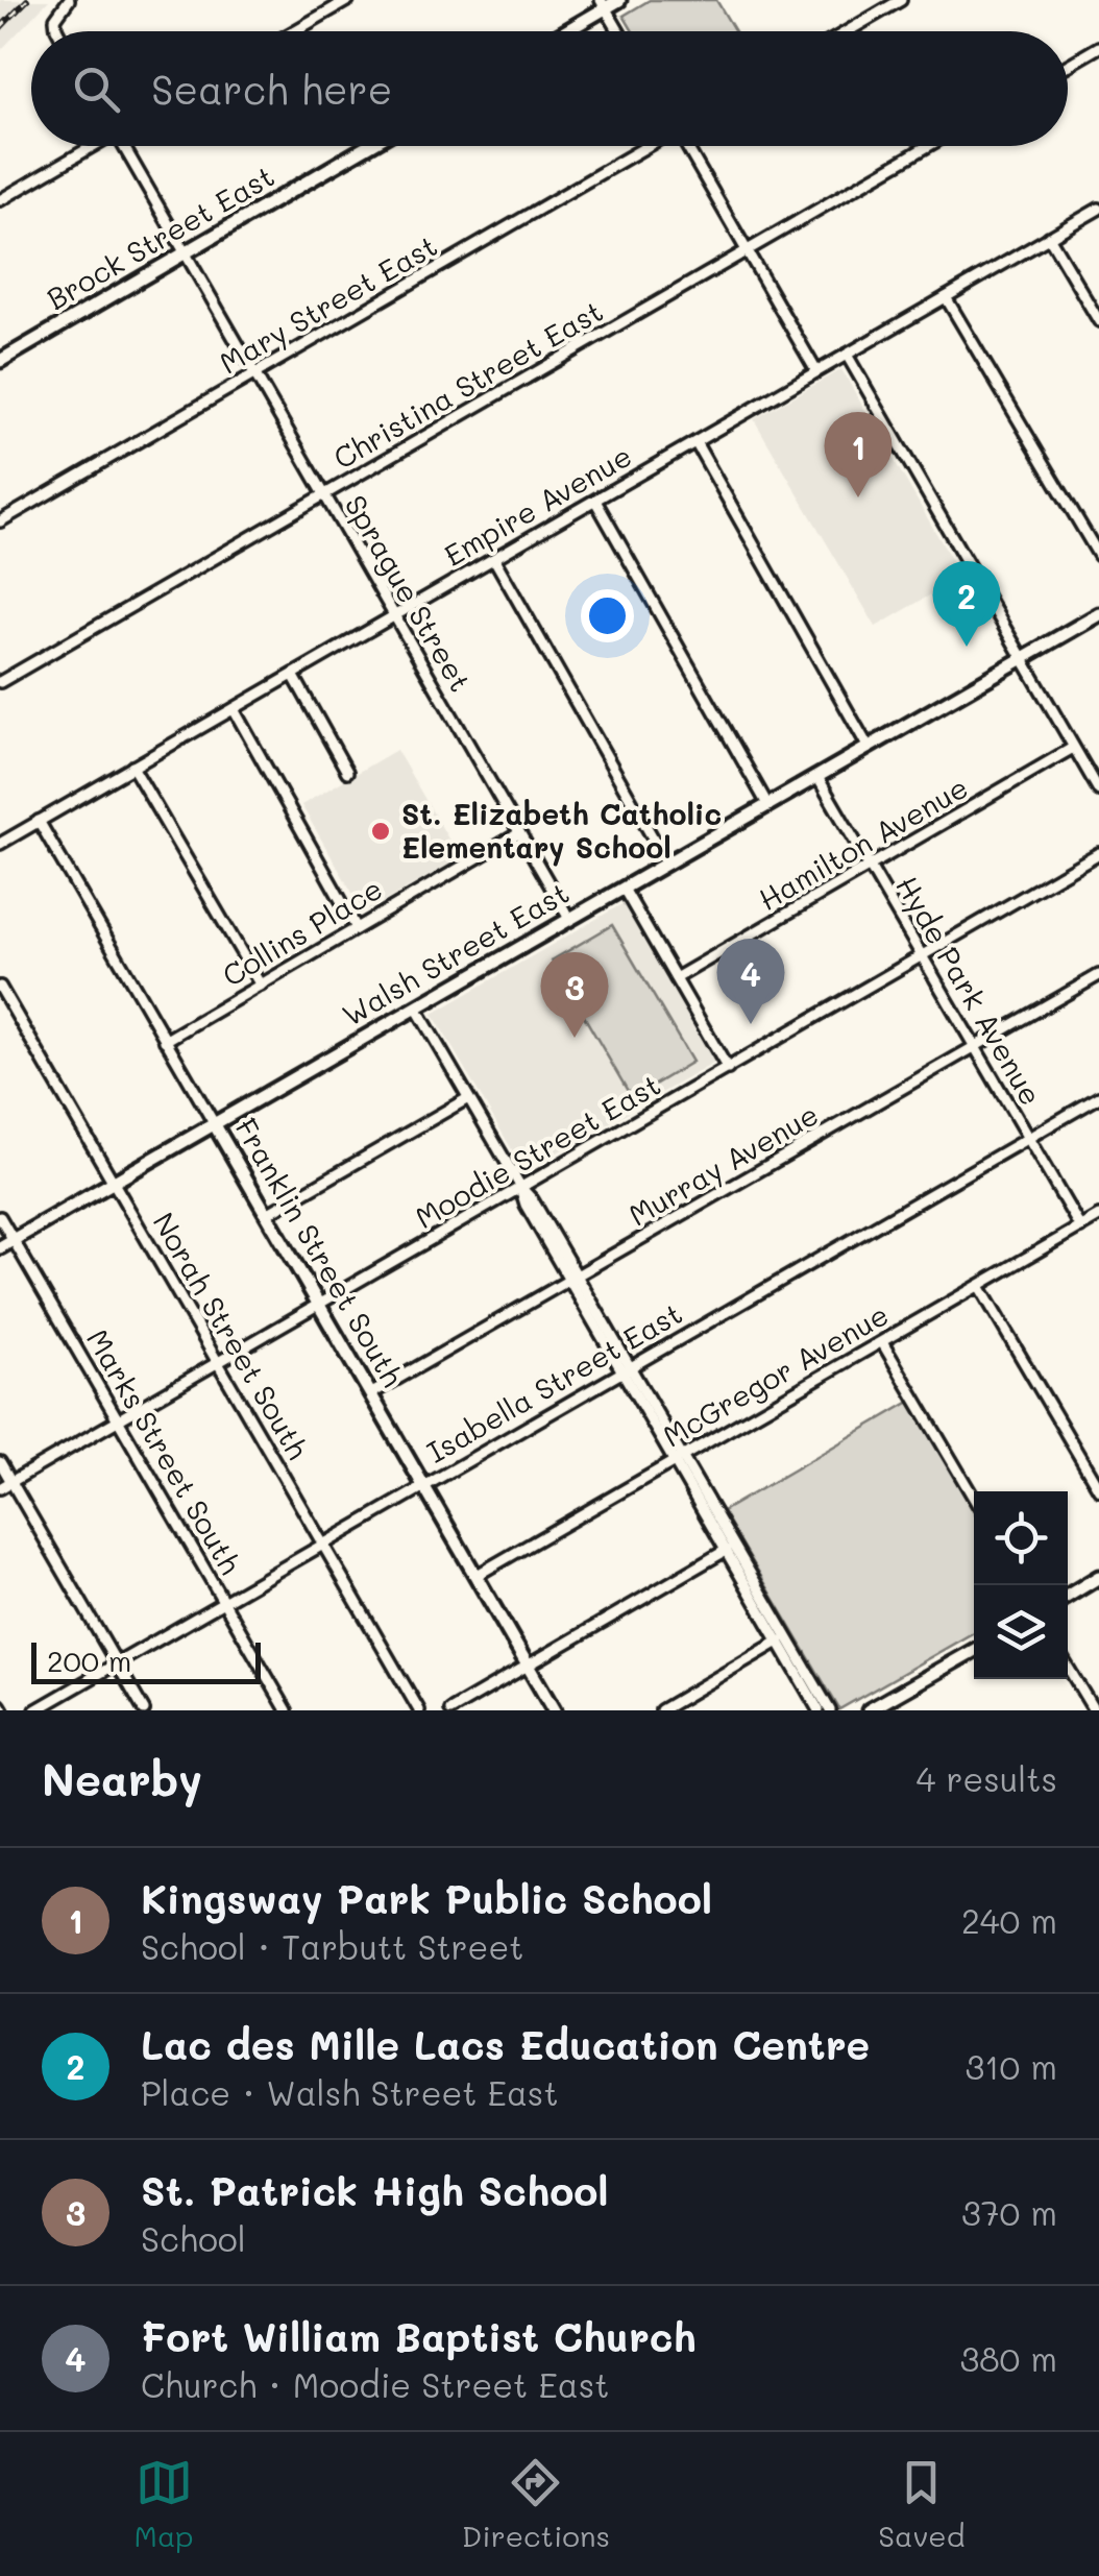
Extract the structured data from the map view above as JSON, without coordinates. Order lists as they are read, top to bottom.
{
  "streets": {
    "street": [
      "Brock Street East",
      "Mary Street East",
      "Christina Street East",
      "Empire Avenue",
      "Sprague Street",
      "Hamilton Avenue",
      "Collins Place",
      "Walsh Street East",
      "Hyde Park Avenue",
      "Moodie Street East",
      "Murray Avenue",
      "Franklin Street South",
      "Norah Street South",
      "McGregor Avenue",
      "Isabella Street East",
      "Marks Street South"
    ]
  },
  "crossings": [
    ["Brock Street East", "Sprague Street"],
    ["Mary Street East", "Sprague Street"],
    ["Christina Street East", "Sprague Street"],
    ["Empire Avenue", "Sprague Street"],
    ["Empire Avenue", "Franklin Street South"],
    ["Sprague Street", "Collins Place"],
    ["Sprague Street", "Walsh Street East"],
    ["Hamilton Avenue", "Hyde Park Avenue"],
    ["Collins Place", "Franklin Street South"],
    ["Walsh Street East", "Hyde Park Avenue"],
    ["Walsh Street East", "Franklin Street South"],
    ["Walsh Street East", "Norah Street South"],
    ["Walsh Street East", "Marks Street South"],
    ["Hyde Park Avenue", "Moodie Street East"],
    ["Hyde Park Avenue", "Murray Avenue"],
    ["Hyde Park Avenue", "McGregor Avenue"],
    ["Hyde Park Avenue", "Isabella Street East"],
    ["Moodie Street East", "Franklin Street South"],
    ["Moodie Street East", "Norah Street South"],
    ["Moodie Street East", "Marks Street South"],
    ["Murray Avenue", "Franklin Street South"],
    ["Franklin Street South", "McGregor Avenue"],
    ["Franklin Street South", "Isabella Street East"],
    ["Norah Street South", "Isabella Street East"],
    ["Isabella Street East", "Marks Street South"]
  ],
  "places": ["St. Elizabeth Catholic Elementary School"],
  "scale_bar": "200 m",
  "page": {
    "search": "Search here",
    "pins": [
      "1",
      "2",
      "4",
      "3"
    ],
    "scale": "200 m",
    "heading": ["Nearby", "4 results"],
    "list": [
      {
        "mark": "1",
        "name": "Kingsway Park Public School",
        "note": "School · Tarbutt Street",
        "value": "240 m"
      },
      {
        "mark": "2",
        "name": "Lac des Mille Lacs Education Centre",
        "note": "Place · Walsh Street East",
        "value": "310 m"
      },
      {
        "mark": "3",
        "name": "St. Patrick High School",
        "note": "School",
        "value": "370 m"
      },
      {
        "mark": "4",
        "name": "Fort William Baptist Church",
        "note": "Church · Moodie Street East",
        "value": "380 m"
      }
    ],
    "nav": ["Map", "Directions", "Saved"]
  }
}
